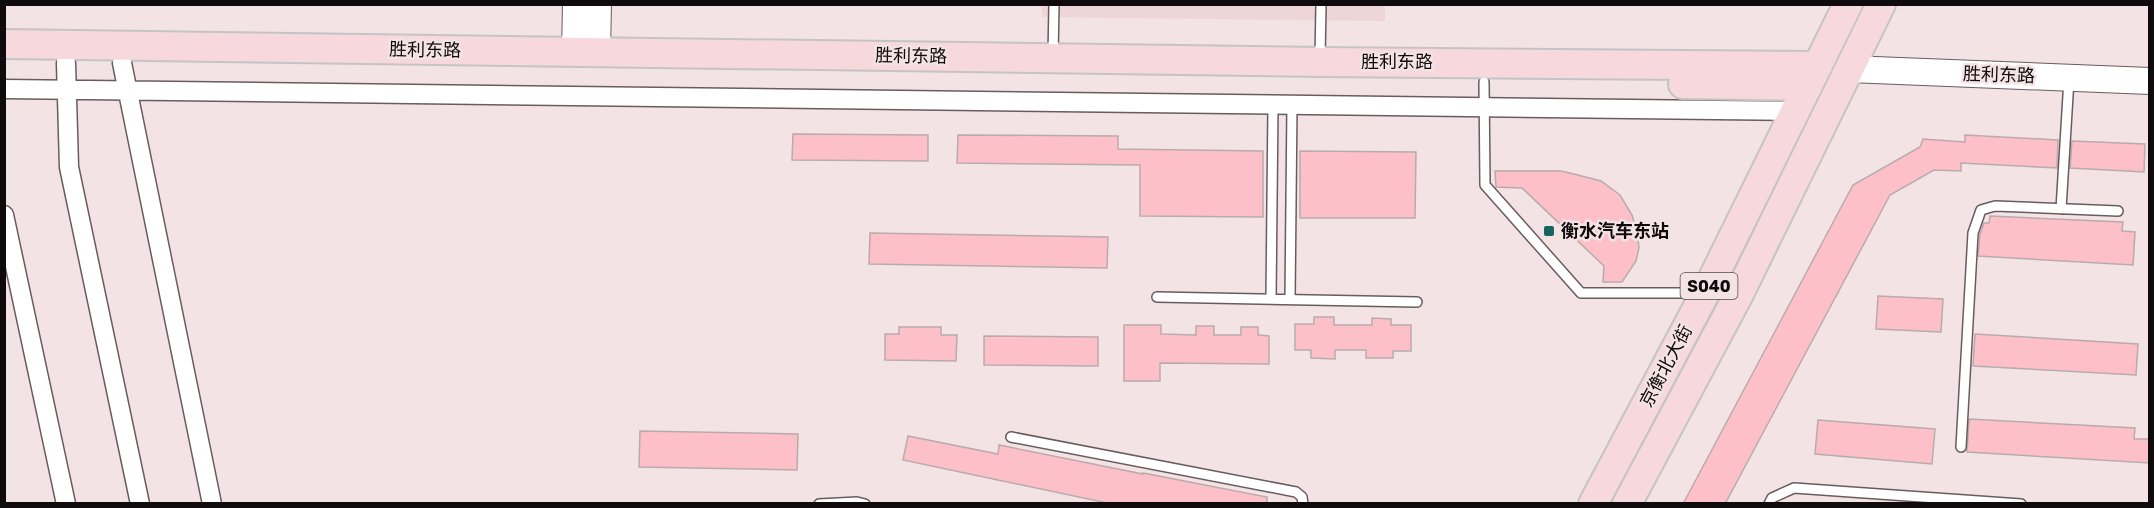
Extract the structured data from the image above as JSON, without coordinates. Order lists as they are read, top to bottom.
{
  "streets": {
    "main road": ["胜利东路", "S040", "京衡北大街"]
  },
  "crossings": [
    ["胜利东路", "S040"],
    ["胜利东路", "京衡北大街"],
    ["S040", "京衡北大街"]
  ],
  "places": {
    "transit": ["衡水汽车东站"]
  }
}
